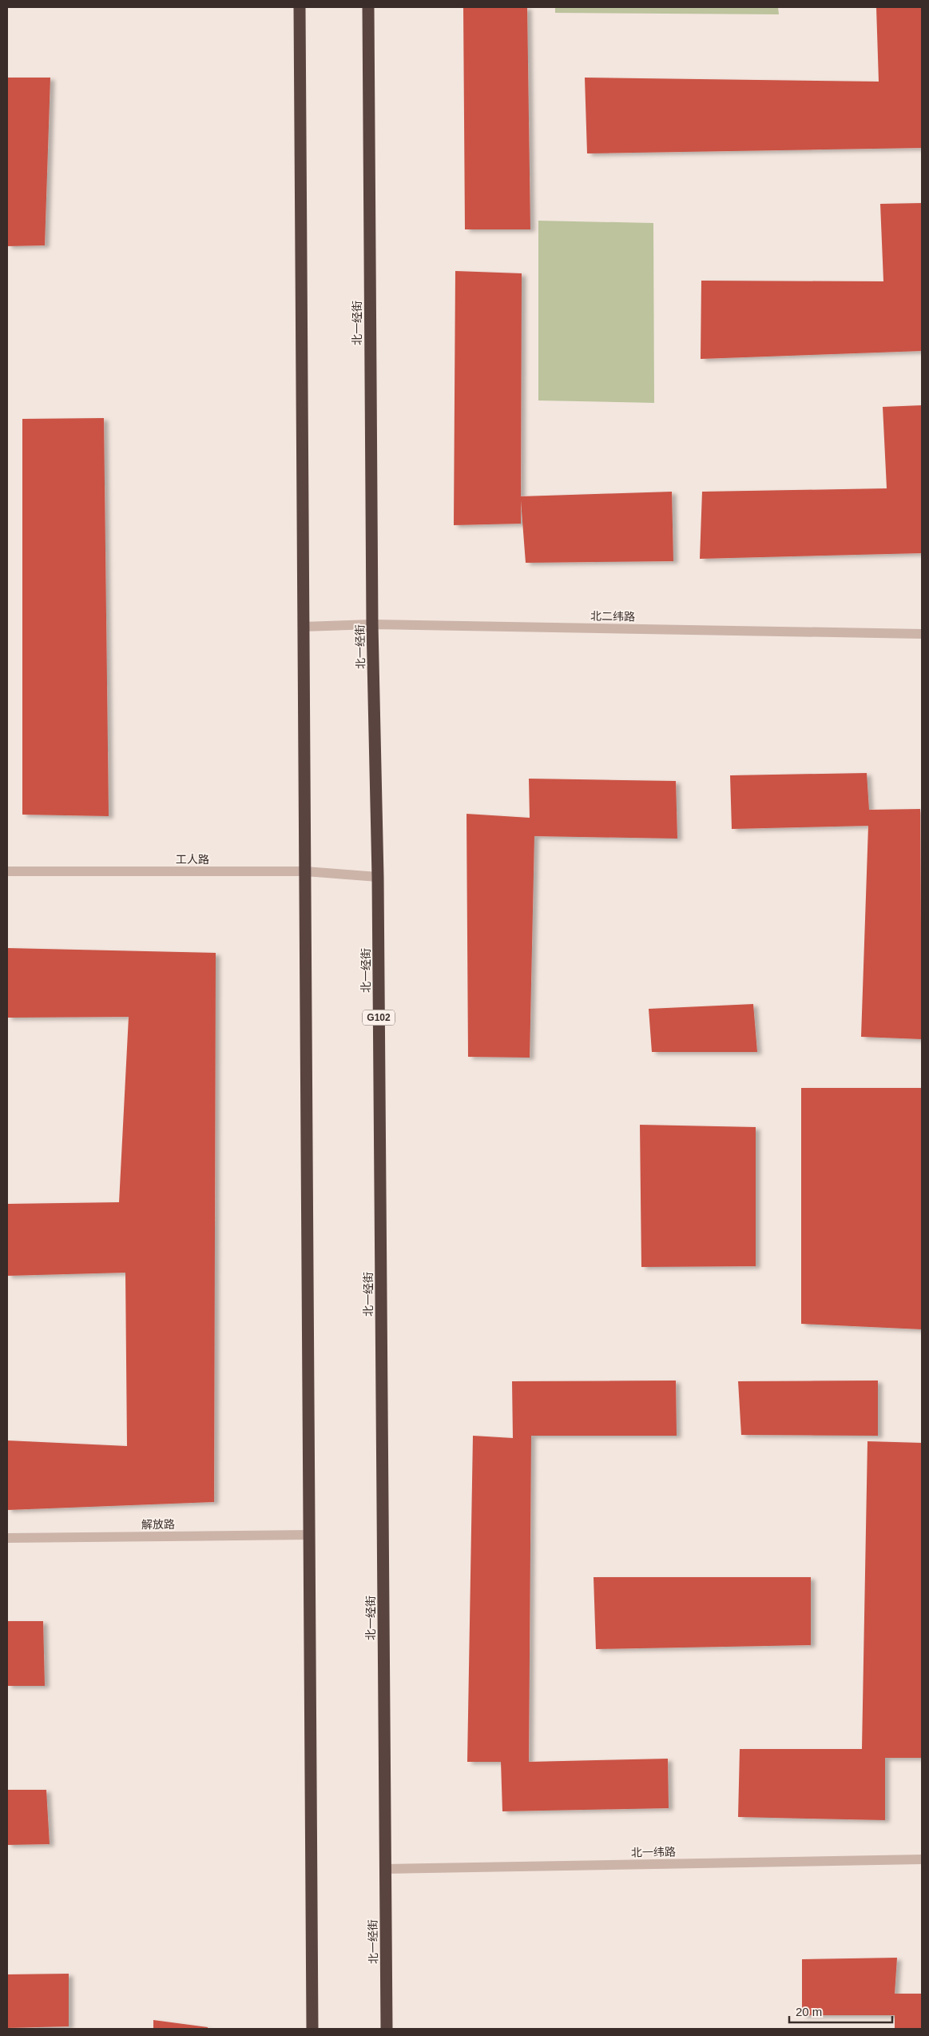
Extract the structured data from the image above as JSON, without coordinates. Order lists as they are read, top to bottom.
{
  "streets": {
    "highway": ["北一经街", "G102"],
    "street": [
      "北二纬路",
      "工人路",
      "解放路",
      "北一纬路"
    ]
  },
  "crossings": [
    ["北一经街", "北二纬路"],
    ["北一经街", "工人路"],
    ["北一经街", "北一纬路"]
  ],
  "scale_bar": "20 m"
}
